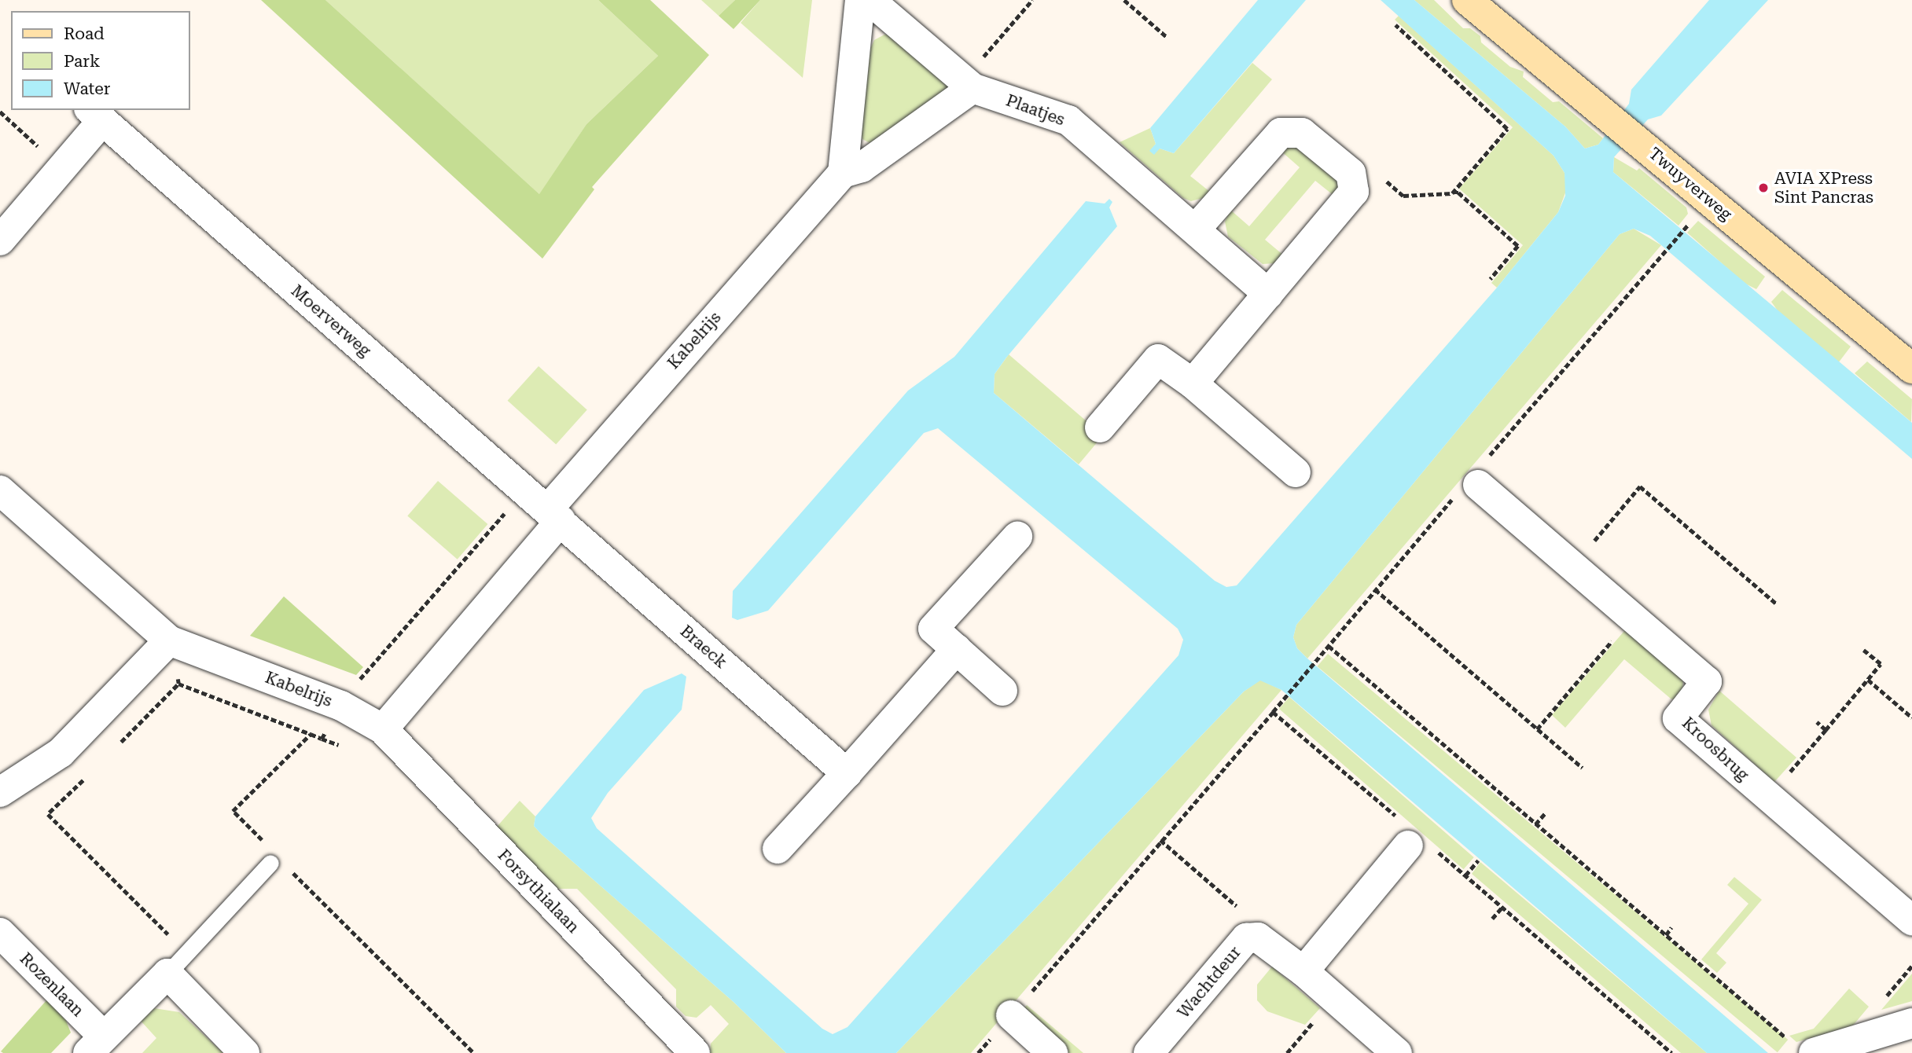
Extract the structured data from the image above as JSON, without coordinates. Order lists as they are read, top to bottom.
{
  "streets": {
    "street": [
      "Plaatjes",
      "Twuyverweg",
      "Moerverweg",
      "Kabelrijs",
      "Braeck",
      "Kroosbrug",
      "Forsythialaan",
      "Wachtdeur",
      "Rozenlaan"
    ]
  },
  "crossings": [
    ["Plaatjes", "Kabelrijs"],
    ["Moerverweg", "Kabelrijs"],
    ["Moerverweg", "Braeck"],
    ["Kabelrijs", "Braeck"],
    ["Kabelrijs", "Forsythialaan"]
  ],
  "places": ["AVIA XPress Sint Pancras"],
  "legend": ["Road", "Park", "Water"]
}
